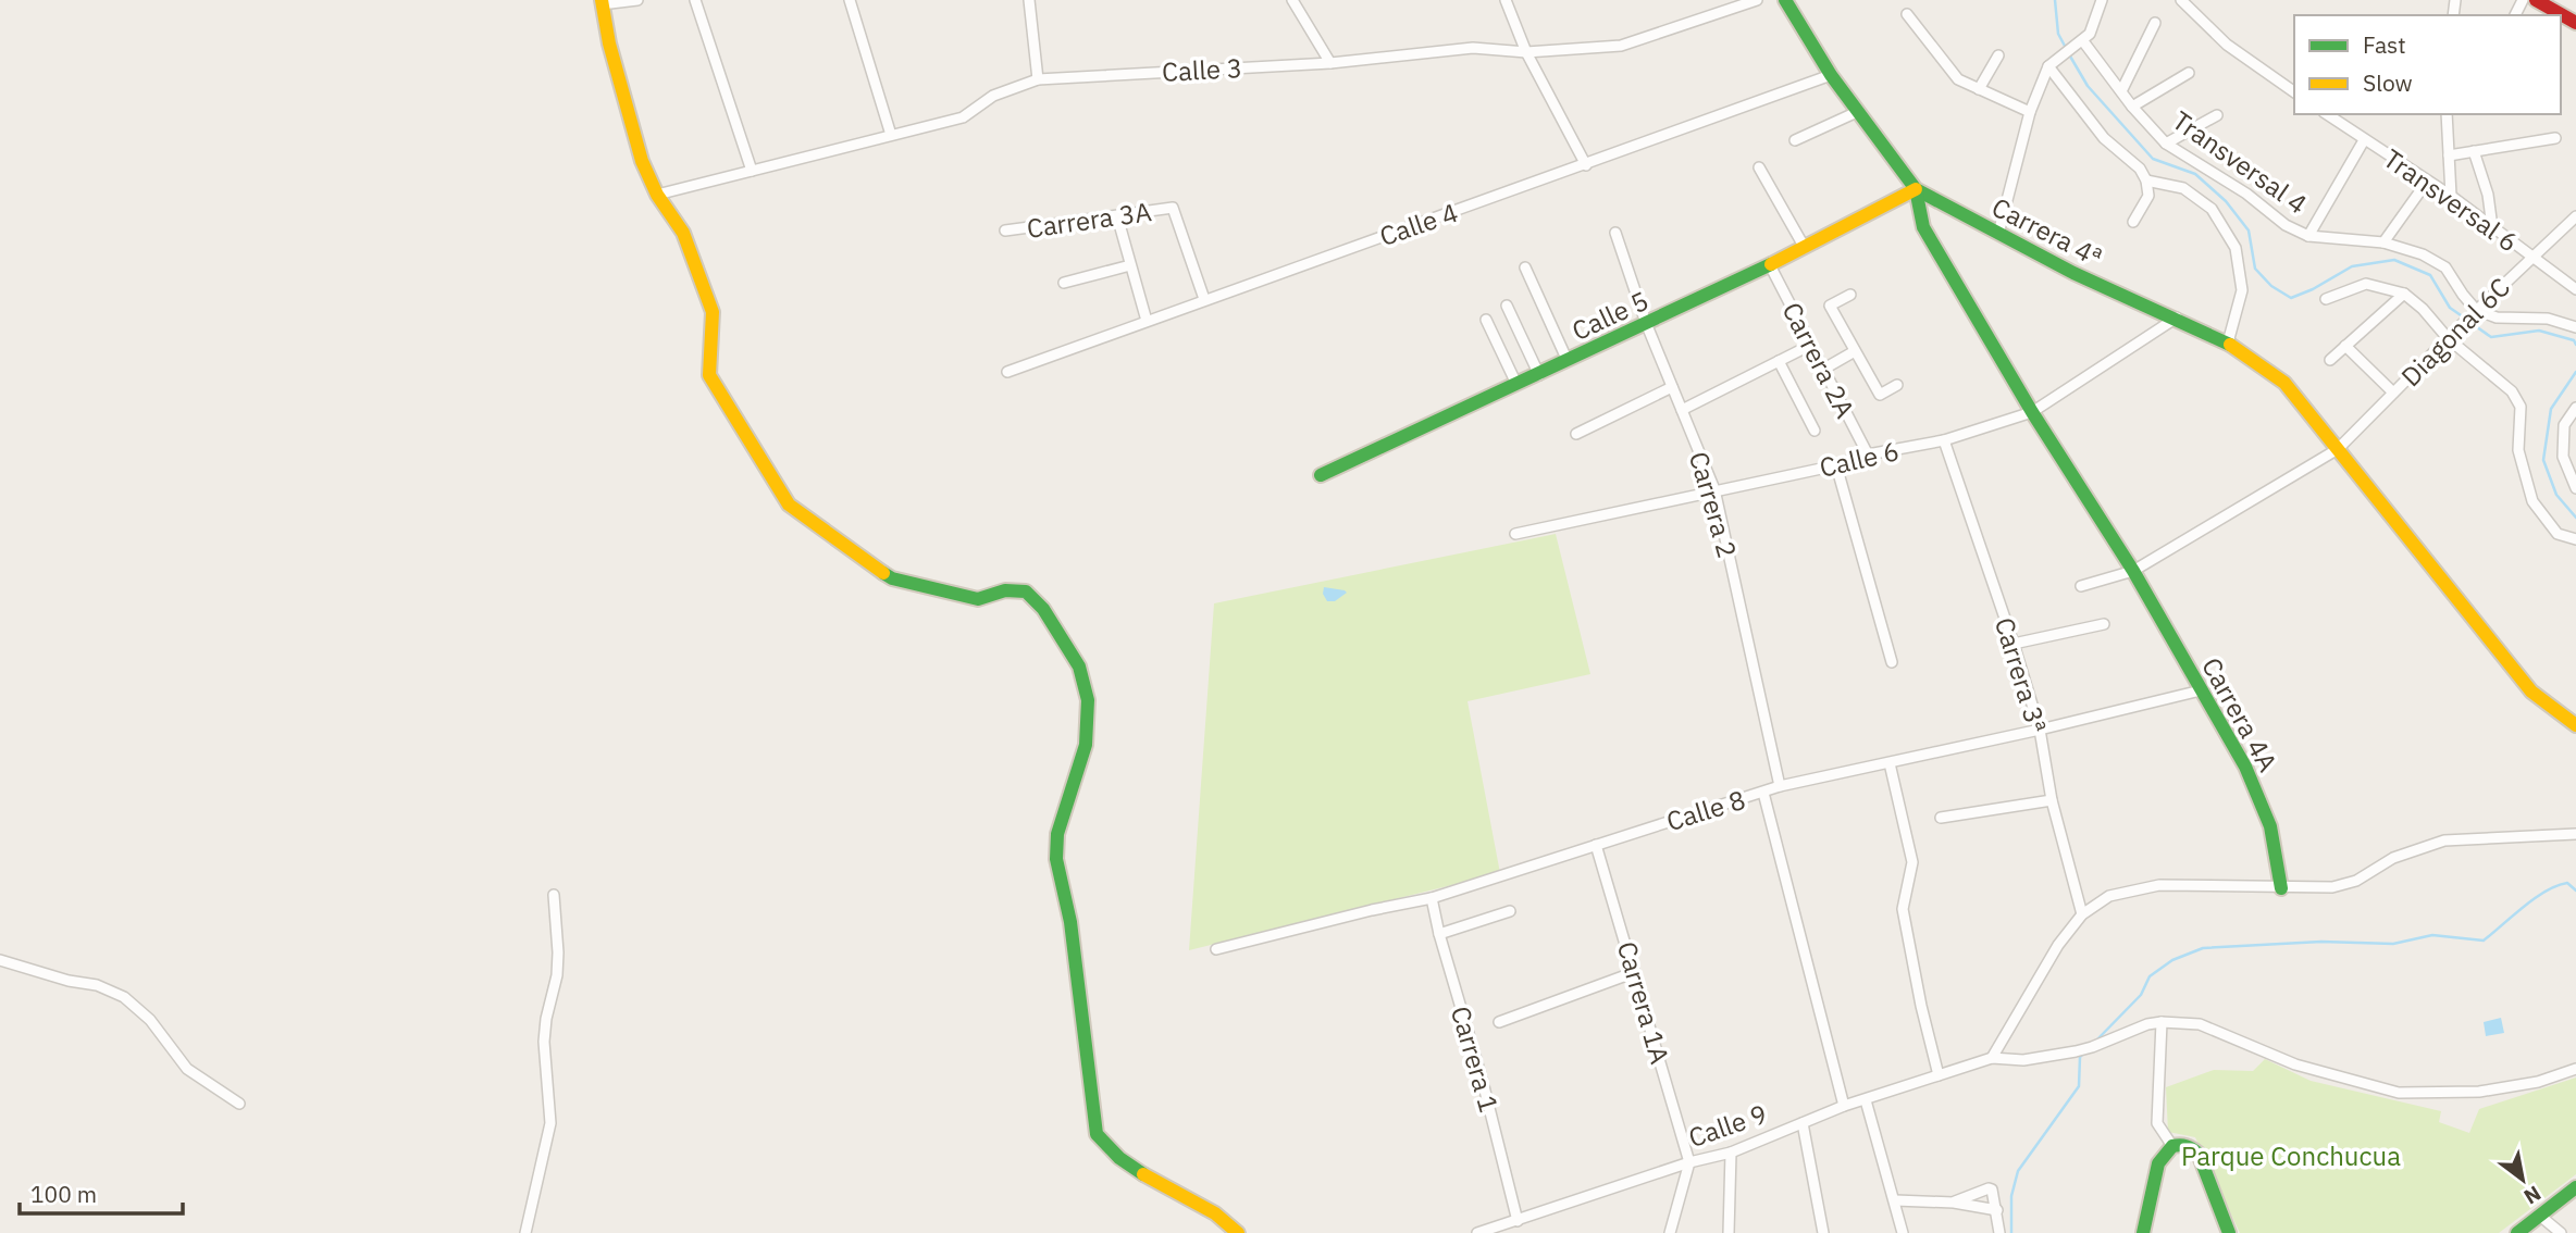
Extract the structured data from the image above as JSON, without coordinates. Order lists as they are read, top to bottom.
{
  "streets": {
    "street": [
      "Calle 3",
      "Transversal 4",
      "Transversal 6",
      "Carrera 3A",
      "Calle 4",
      "Carrera 4ª",
      "Calle 5",
      "Diagonal 6C",
      "Carrera 2A",
      "Calle 6",
      "Carrera 2",
      "Carrera 3ª",
      "Carrera 4A",
      "Calle 8",
      "Carrera 1A",
      "Carrera 1",
      "Calle 9"
    ]
  },
  "crossings": [
    ["Transversal 4", "Diagonal 6C"],
    ["Transversal 6", "Diagonal 6C"],
    ["Carrera 3A", "Calle 4"],
    ["Calle 4", "Carrera 4ª"],
    ["Carrera 4ª", "Calle 5"],
    ["Carrera 4ª", "Diagonal 6C"],
    ["Carrera 4ª", "Calle 6"],
    ["Carrera 4ª", "Carrera 4A"],
    ["Calle 5", "Carrera 2A"],
    ["Calle 5", "Carrera 2"],
    ["Calle 5", "Carrera 4A"],
    ["Diagonal 6C", "Carrera 4A"],
    ["Carrera 2A", "Calle 6"],
    ["Calle 6", "Carrera 2"],
    ["Calle 6", "Carrera 3ª"],
    ["Calle 6", "Carrera 4A"],
    ["Carrera 2", "Calle 8"],
    ["Carrera 3ª", "Calle 8"],
    ["Carrera 4A", "Calle 8"],
    ["Calle 8", "Carrera 1A"],
    ["Calle 8", "Carrera 1"],
    ["Carrera 1A", "Calle 9"],
    ["Carrera 1", "Calle 9"]
  ],
  "parks": ["Parque Conchucua"],
  "legend": ["Fast", "Slow"],
  "scale_bar": "100 m",
  "north": "bottom right"
}
